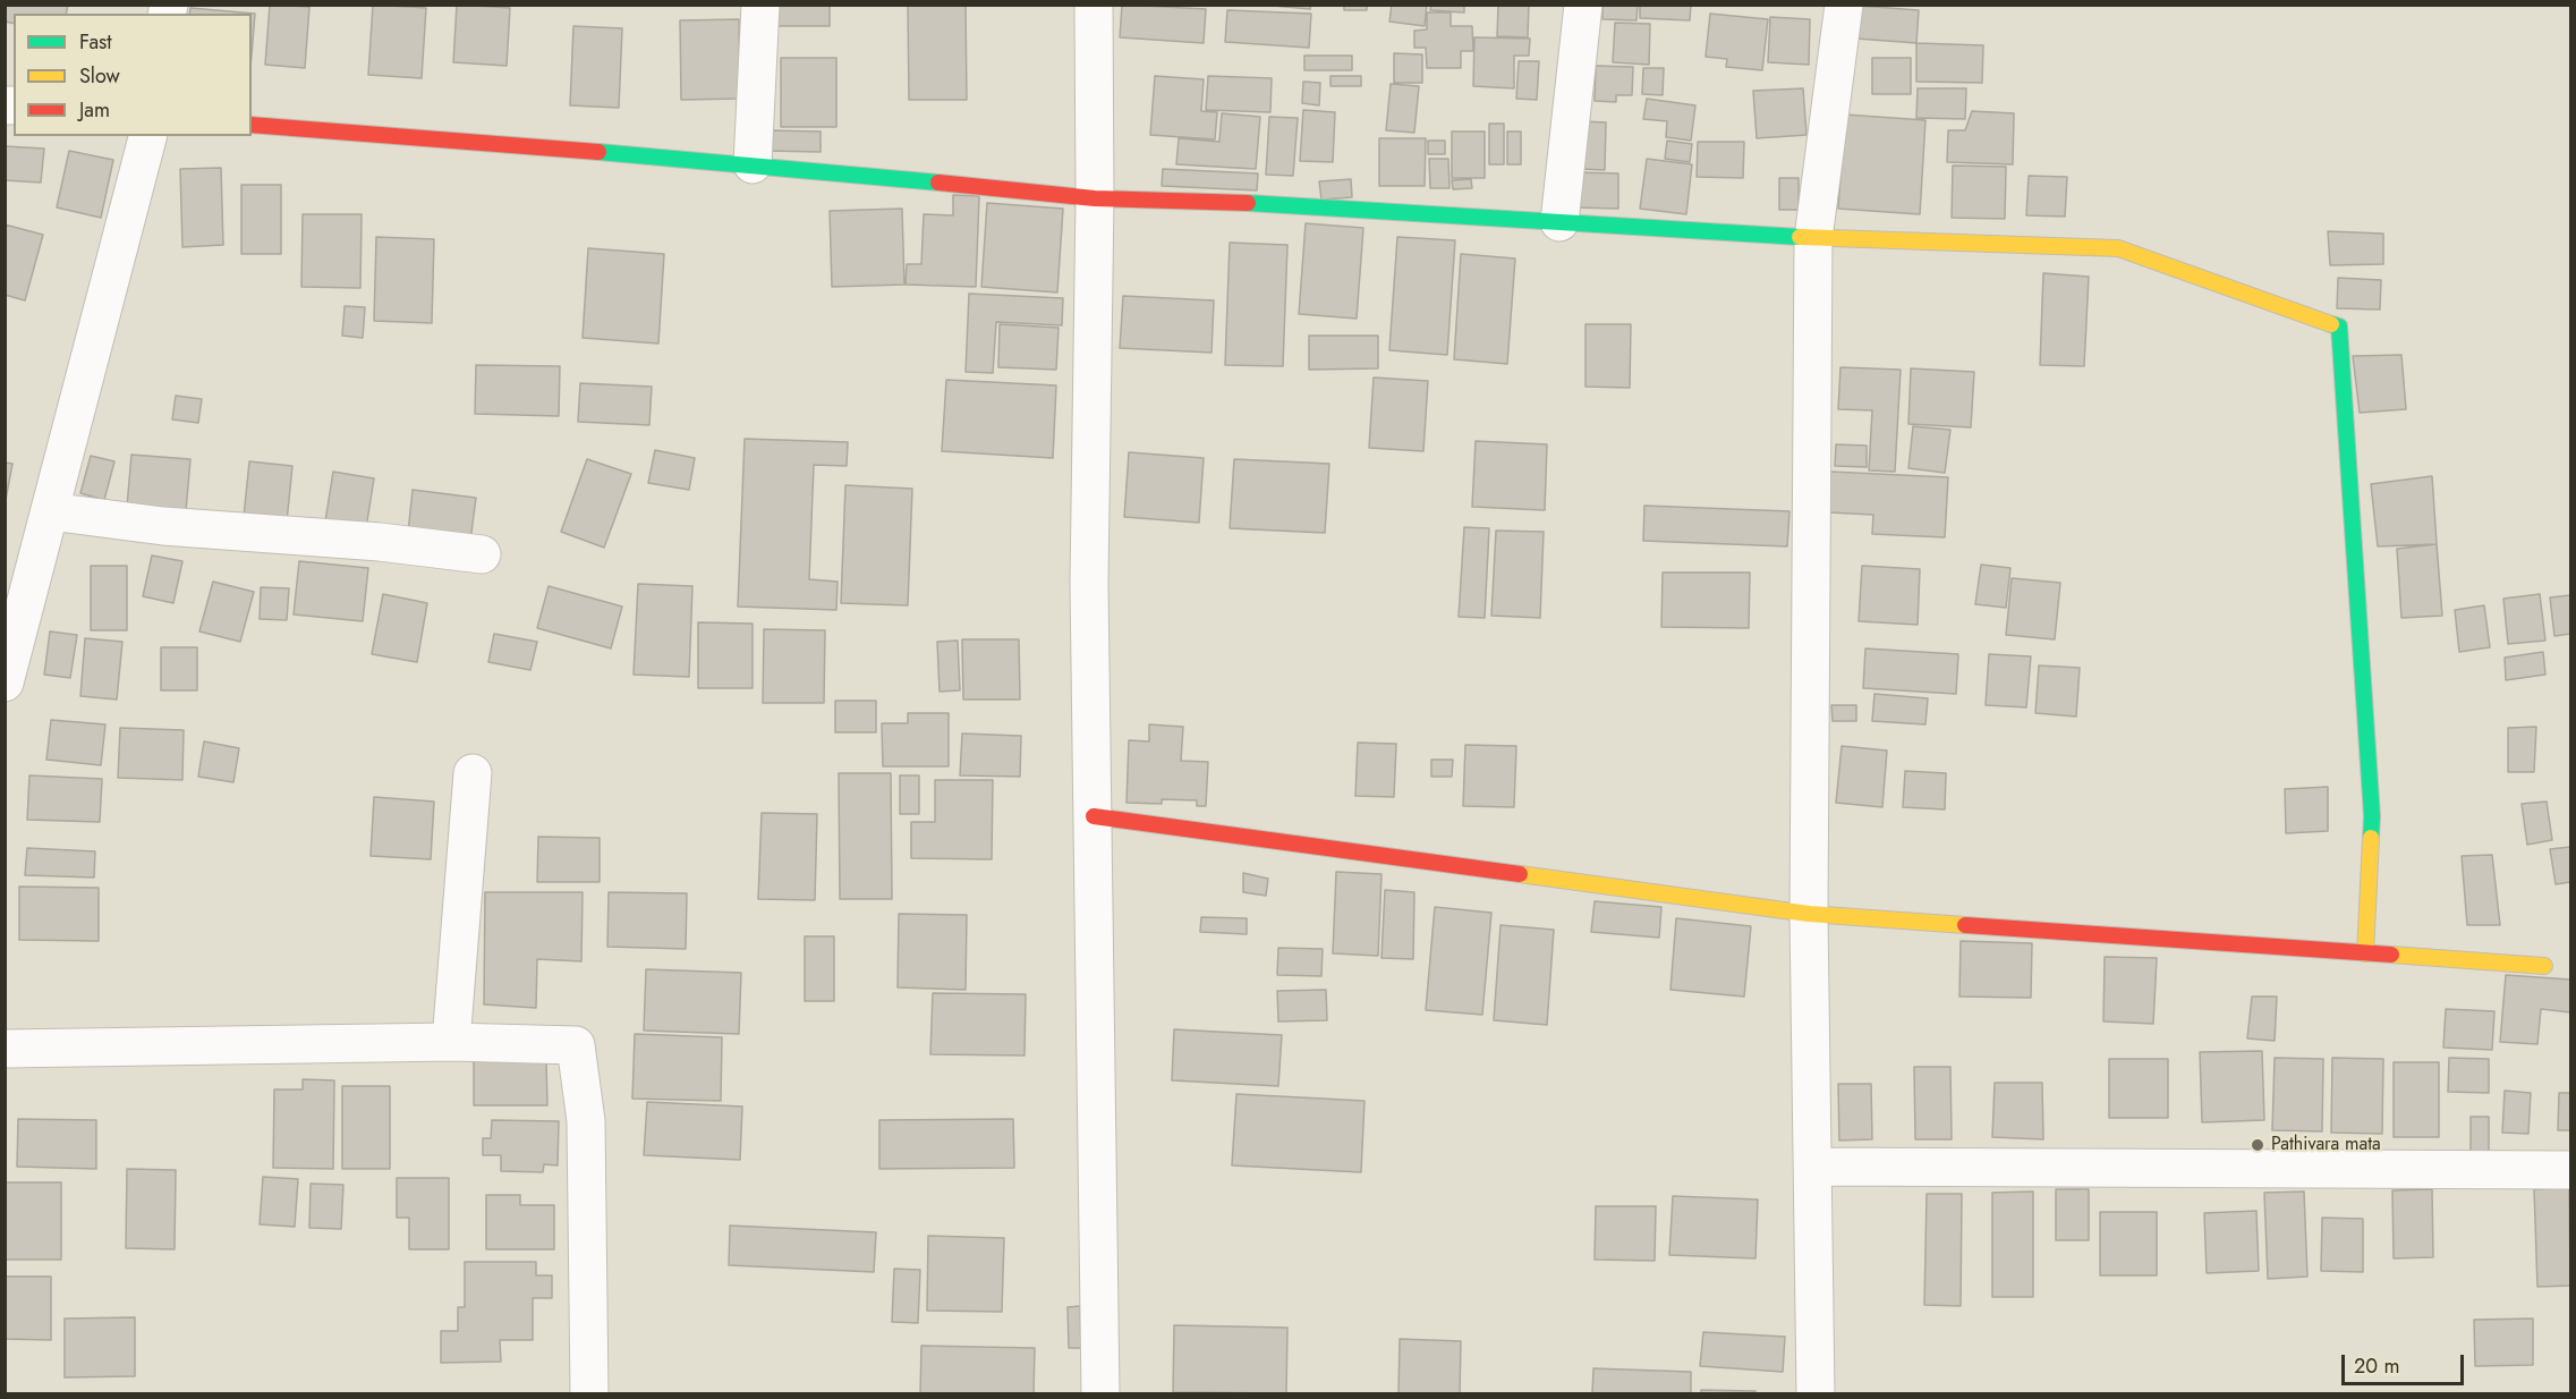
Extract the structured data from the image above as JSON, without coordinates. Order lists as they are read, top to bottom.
{
  "places": ["Pathivara mata"],
  "legend": ["Fast", "Slow", "Jam"],
  "scale_bar": "20 m"
}
